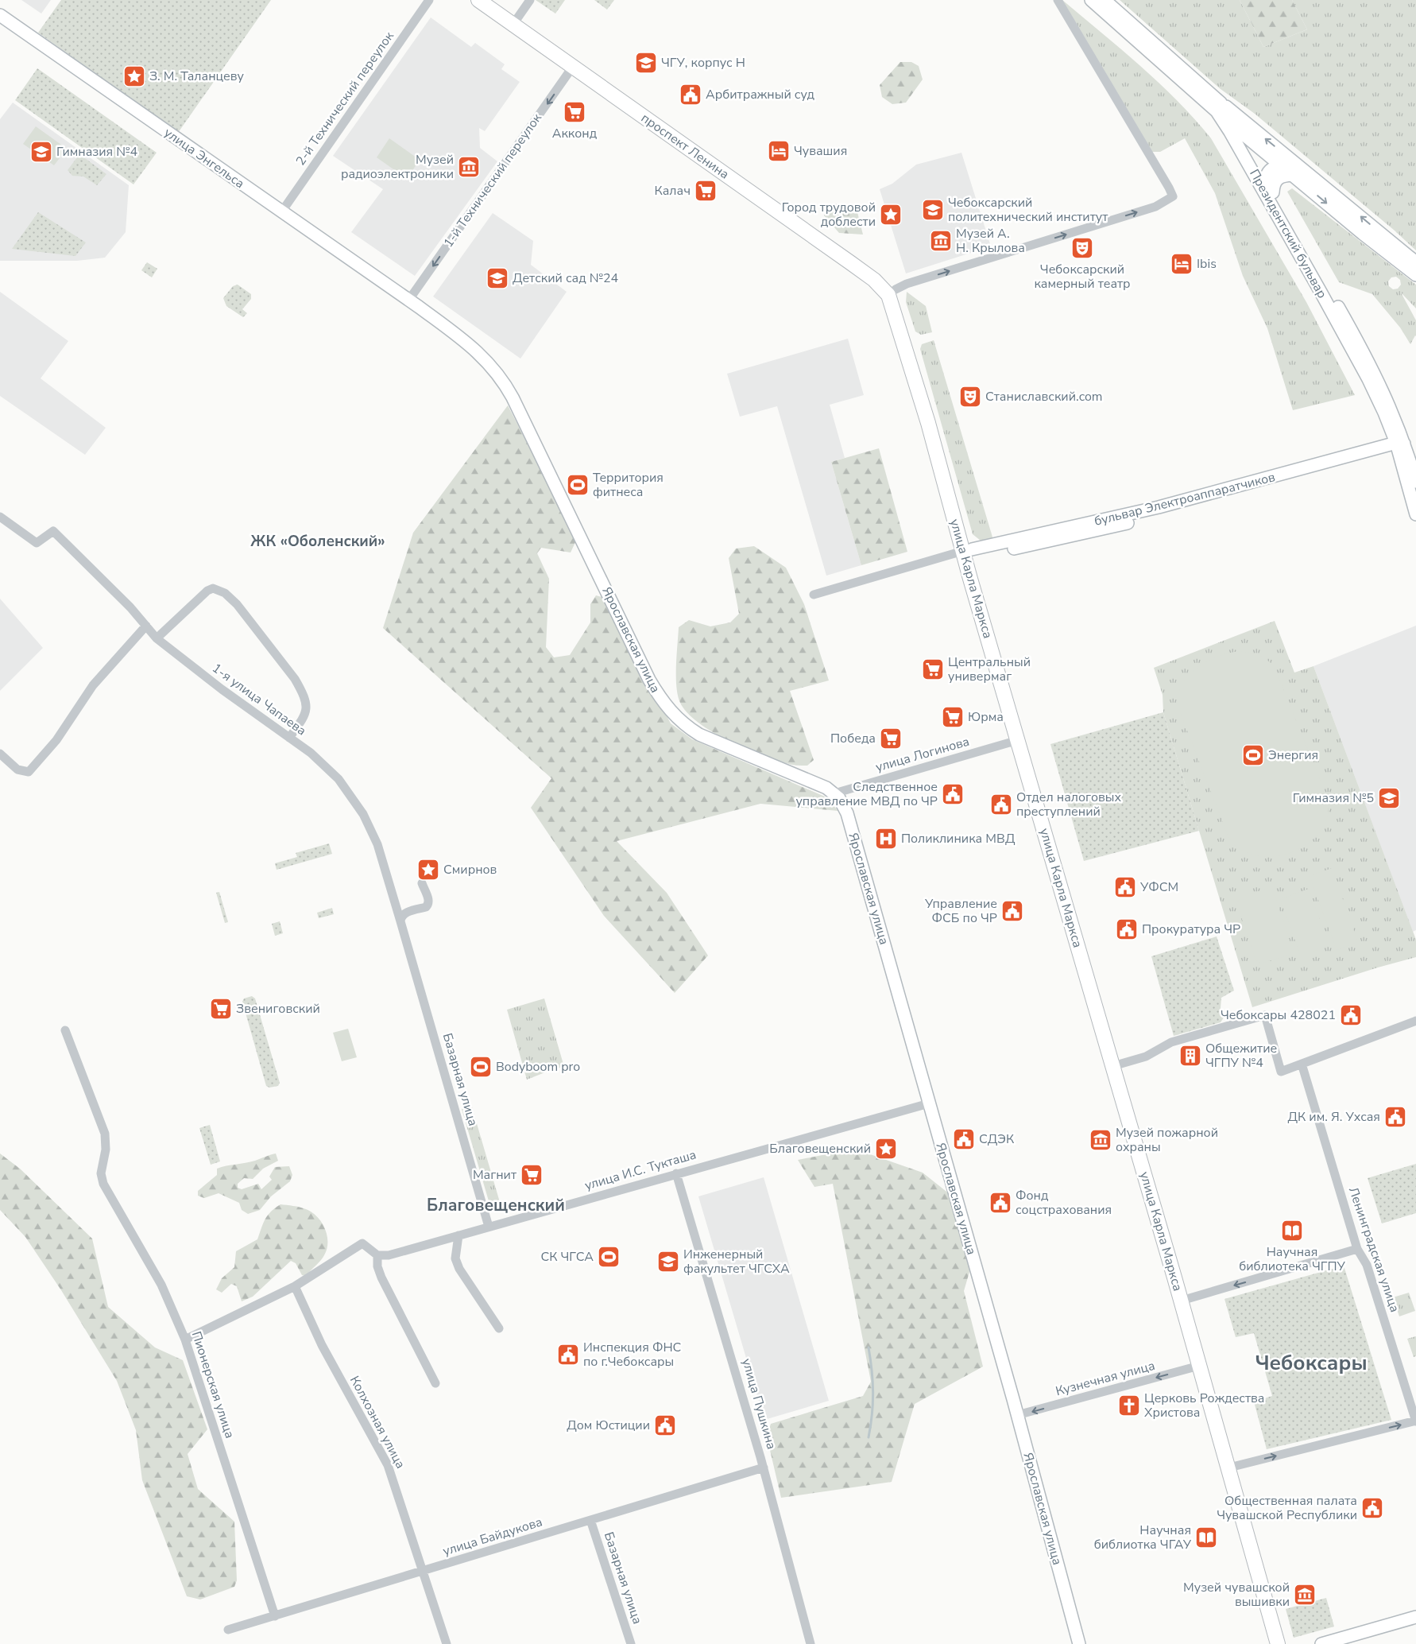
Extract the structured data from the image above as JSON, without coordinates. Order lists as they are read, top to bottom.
{
  "streets": {
    "main road": ["проспект Ленина", "улица Карла Маркса"],
    "street": [
      "2-й Технический переулок",
      "улица Энгельса",
      "1-й Технический переулок",
      "Президентский бульвар",
      "бульвар Электроаппаратчиков",
      "Ярославская улица",
      "1-я улица Чапаева",
      "улица Логинова",
      "Базарная улица",
      "улица И.С. Тукташа",
      "Ленинградская улица",
      "Кузнечная улица",
      "Пионерская улица",
      "улица Пушкина",
      "Колхозная улица",
      "улица Байдукова"
    ]
  },
  "crossings": [
    ["2-й Технический переулок", "улица Энгельса"],
    ["проспект Ленина", "1-й Технический переулок"],
    ["проспект Ленина", "улица Карла Маркса"],
    ["улица Энгельса", "1-й Технический переулок"],
    ["улица Энгельса", "Ярославская улица"],
    ["1-й Технический переулок", "Ярославская улица"],
    ["Президентский бульвар", "бульвар Электроаппаратчиков"],
    ["бульвар Электроаппаратчиков", "улица Карла Маркса"],
    ["улица Карла Маркса", "улица Логинова"],
    ["улица Карла Маркса", "Кузнечная улица"],
    ["Ярославская улица", "улица Логинова"],
    ["Ярославская улица", "улица И.С. Тукташа"],
    ["Ярославская улица", "Кузнечная улица"],
    ["1-я улица Чапаева", "Базарная улица"],
    ["Базарная улица", "улица И.С. Тукташа"],
    ["Базарная улица", "улица Байдукова"],
    ["улица И.С. Тукташа", "улица Пушкина"],
    ["Пионерская улица", "улица Байдукова"],
    ["улица Пушкина", "улица Байдукова"],
    ["Колхозная улица", "улица Байдукова"]
  ],
  "one_way": ["1-й Технический переулок", "Кузнечная улица"],
  "districts": ["ЖК «Оболенский»", "Благовещенский", "Чебоксары"],
  "places": {
    "school or university": [
      "ЧГУ, корпус Н",
      "Гимназия №4",
      "Чебоксарский политехнический институт",
      "Детский сад №24",
      "Гимназия №5",
      "Инженерный факультет ЧГСХА"
    ],
    "place": [
      "З. М. Таланцеву",
      "Город трудовой доблести",
      "Смирнов",
      "Благовещенский"
    ],
    "public building": [
      "Арбитражный суд",
      "Следственное управление МВД по ЧР",
      "Отдел налоговых преступлений",
      "УФСМ",
      "Управление ФСБ по ЧР",
      "Прокуратура ЧР",
      "Чебоксары 428021",
      "ДК им. Я. Ухсая",
      "СДЭК",
      "Фонд соцстрахования",
      "Инспекция ФНС по г.Чебоксары",
      "Дом Юстиции",
      "Общественная палата Чувашской Республики"
    ],
    "supermarket": [
      "Акконд",
      "Калач",
      "Центральный универмаг",
      "Юрма",
      "Победа",
      "Звениговский",
      "Магнит"
    ],
    "hotel": ["Чувашия", "Ibis"],
    "museum": [
      "Музей радиоэлектроники",
      "Музей А. Н. Крылова",
      "Музей пожарной охраны",
      "Музей чувашской вышивки"
    ],
    "theatre": ["Чебоксарский камерный театр", "Станиславский.com"],
    "sports": [
      "Территория фитнеса",
      "Энергия",
      "Bodyboom pro",
      "СК ЧГСА"
    ],
    "hospital": ["Поликлиника МВД"],
    "building": ["Общежитие ЧГПУ №4"],
    "library": ["Научная библиотека ЧГПУ", "Научная библиотка ЧГАУ"],
    "church": ["Церковь Рождества Христова"]
  }
}
